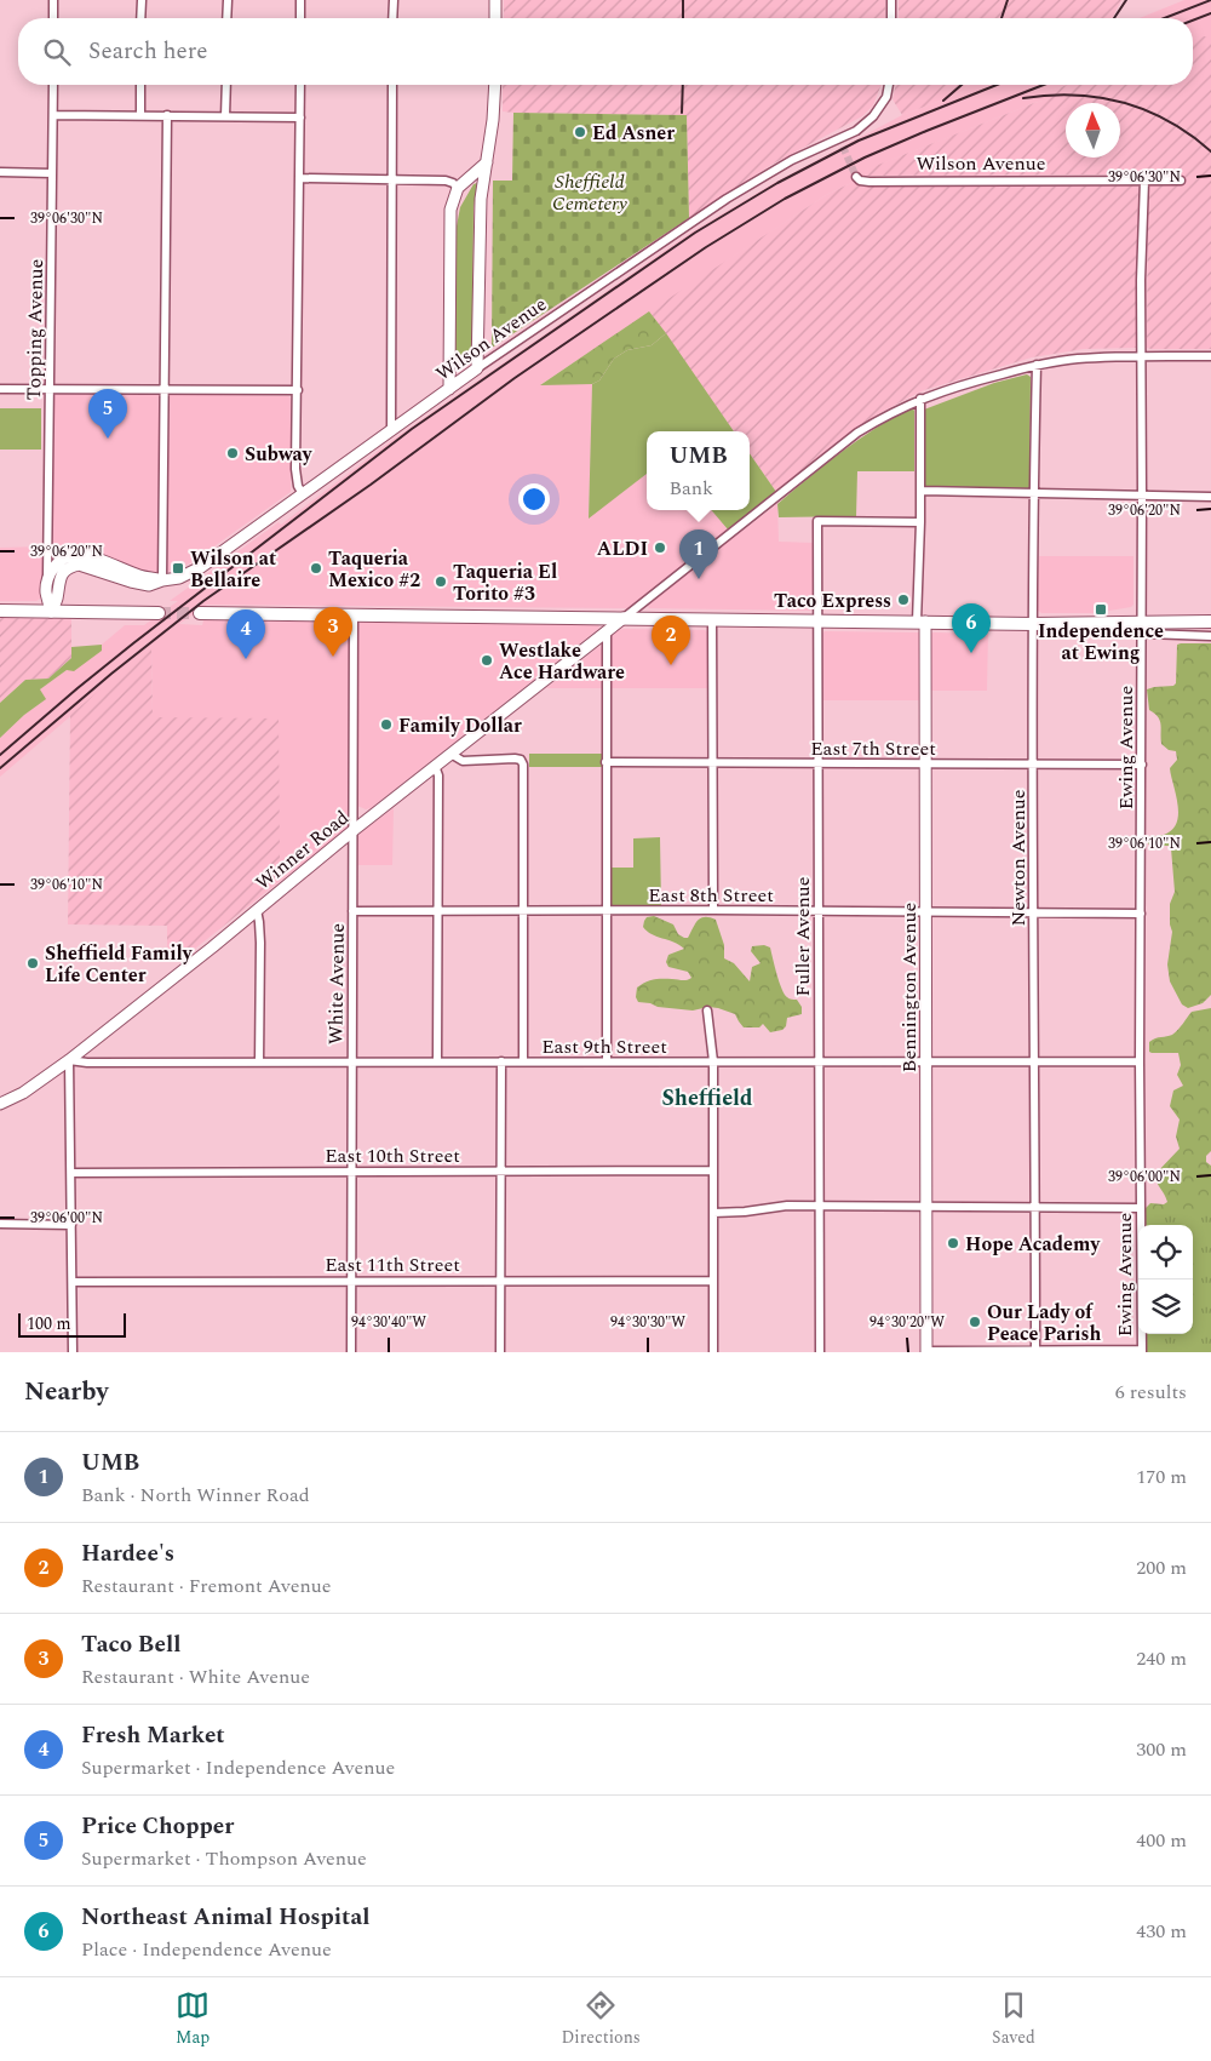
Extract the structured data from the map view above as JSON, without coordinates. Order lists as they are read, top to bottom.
{
  "streets": {
    "main road": ["Wilson Avenue", "Winner Road", "Bennington Avenue"],
    "street": [
      "Topping Avenue",
      "East 7th Street",
      "Ewing Avenue",
      "Newton Avenue",
      "East 8th Street",
      "Fuller Avenue",
      "White Avenue",
      "East 9th Street",
      "East 10th Street",
      "East 11th Street"
    ]
  },
  "crossings": [
    ["Wilson Avenue", "Topping Avenue"],
    ["Wilson Avenue", "Ewing Avenue"],
    ["East 7th Street", "Ewing Avenue"],
    ["East 7th Street", "Newton Avenue"],
    ["East 7th Street", "Fuller Avenue"],
    ["East 7th Street", "Bennington Avenue"],
    ["Ewing Avenue", "East 8th Street"],
    ["Ewing Avenue", "East 9th Street"],
    ["Winner Road", "White Avenue"],
    ["Winner Road", "East 9th Street"],
    ["Newton Avenue", "East 8th Street"],
    ["Newton Avenue", "East 9th Street"],
    ["East 8th Street", "Fuller Avenue"],
    ["East 8th Street", "White Avenue"],
    ["East 8th Street", "Bennington Avenue"],
    ["Fuller Avenue", "Bennington Avenue"],
    ["Fuller Avenue", "East 9th Street"],
    ["White Avenue", "East 9th Street"],
    ["White Avenue", "East 10th Street"],
    ["White Avenue", "East 11th Street"],
    ["Bennington Avenue", "East 9th Street"]
  ],
  "districts": ["Sheffield"],
  "parks": ["Sheffield Cemetery"],
  "places": {
    "other": [
      "Ed Asner",
      "Subway",
      "ALDI",
      "Taqueria Mexico #2",
      "Taqueria El Torito #3",
      "Taco Express",
      "Westlake Ace Hardware",
      "Family Dollar",
      "Sheffield Family Life Center",
      "Hope Academy",
      "Our Lady of Peace Parish"
    ],
    "transit": ["Wilson at Bellaire", "Independence at Ewing"]
  },
  "scale_bar": "100 m",
  "north": "top",
  "page": {
    "search": "Search here",
    "pins": [
      "5",
      "1",
      "6",
      "3",
      "4",
      "2"
    ],
    "popup": ["UMB", "Bank"],
    "scale": "100 m",
    "heading": ["Nearby", "6 results"],
    "list": [
      {
        "mark": "1",
        "name": "UMB",
        "note": "Bank · North Winner Road",
        "value": "170 m"
      },
      {
        "mark": "2",
        "name": "Hardee's",
        "note": "Restaurant · Fremont Avenue",
        "value": "200 m"
      },
      {
        "mark": "3",
        "name": "Taco Bell",
        "note": "Restaurant · White Avenue",
        "value": "240 m"
      },
      {
        "mark": "4",
        "name": "Fresh Market",
        "note": "Supermarket · Independence Avenue",
        "value": "300 m"
      },
      {
        "mark": "5",
        "name": "Price Chopper",
        "note": "Supermarket · Thompson Avenue",
        "value": "400 m"
      },
      {
        "mark": "6",
        "name": "Northeast Animal Hospital",
        "note": "Place · Independence Avenue",
        "value": "430 m"
      }
    ],
    "nav": ["Map", "Directions", "Saved"]
  },
  "coordinates": [
    "39°06'30\"N",
    "39°06'20\"N",
    "39°06'10\"N",
    "39°06'00\"N",
    "94°30'40\"W",
    "94°30'30\"W",
    "94°30'20\"W"
  ]
}
